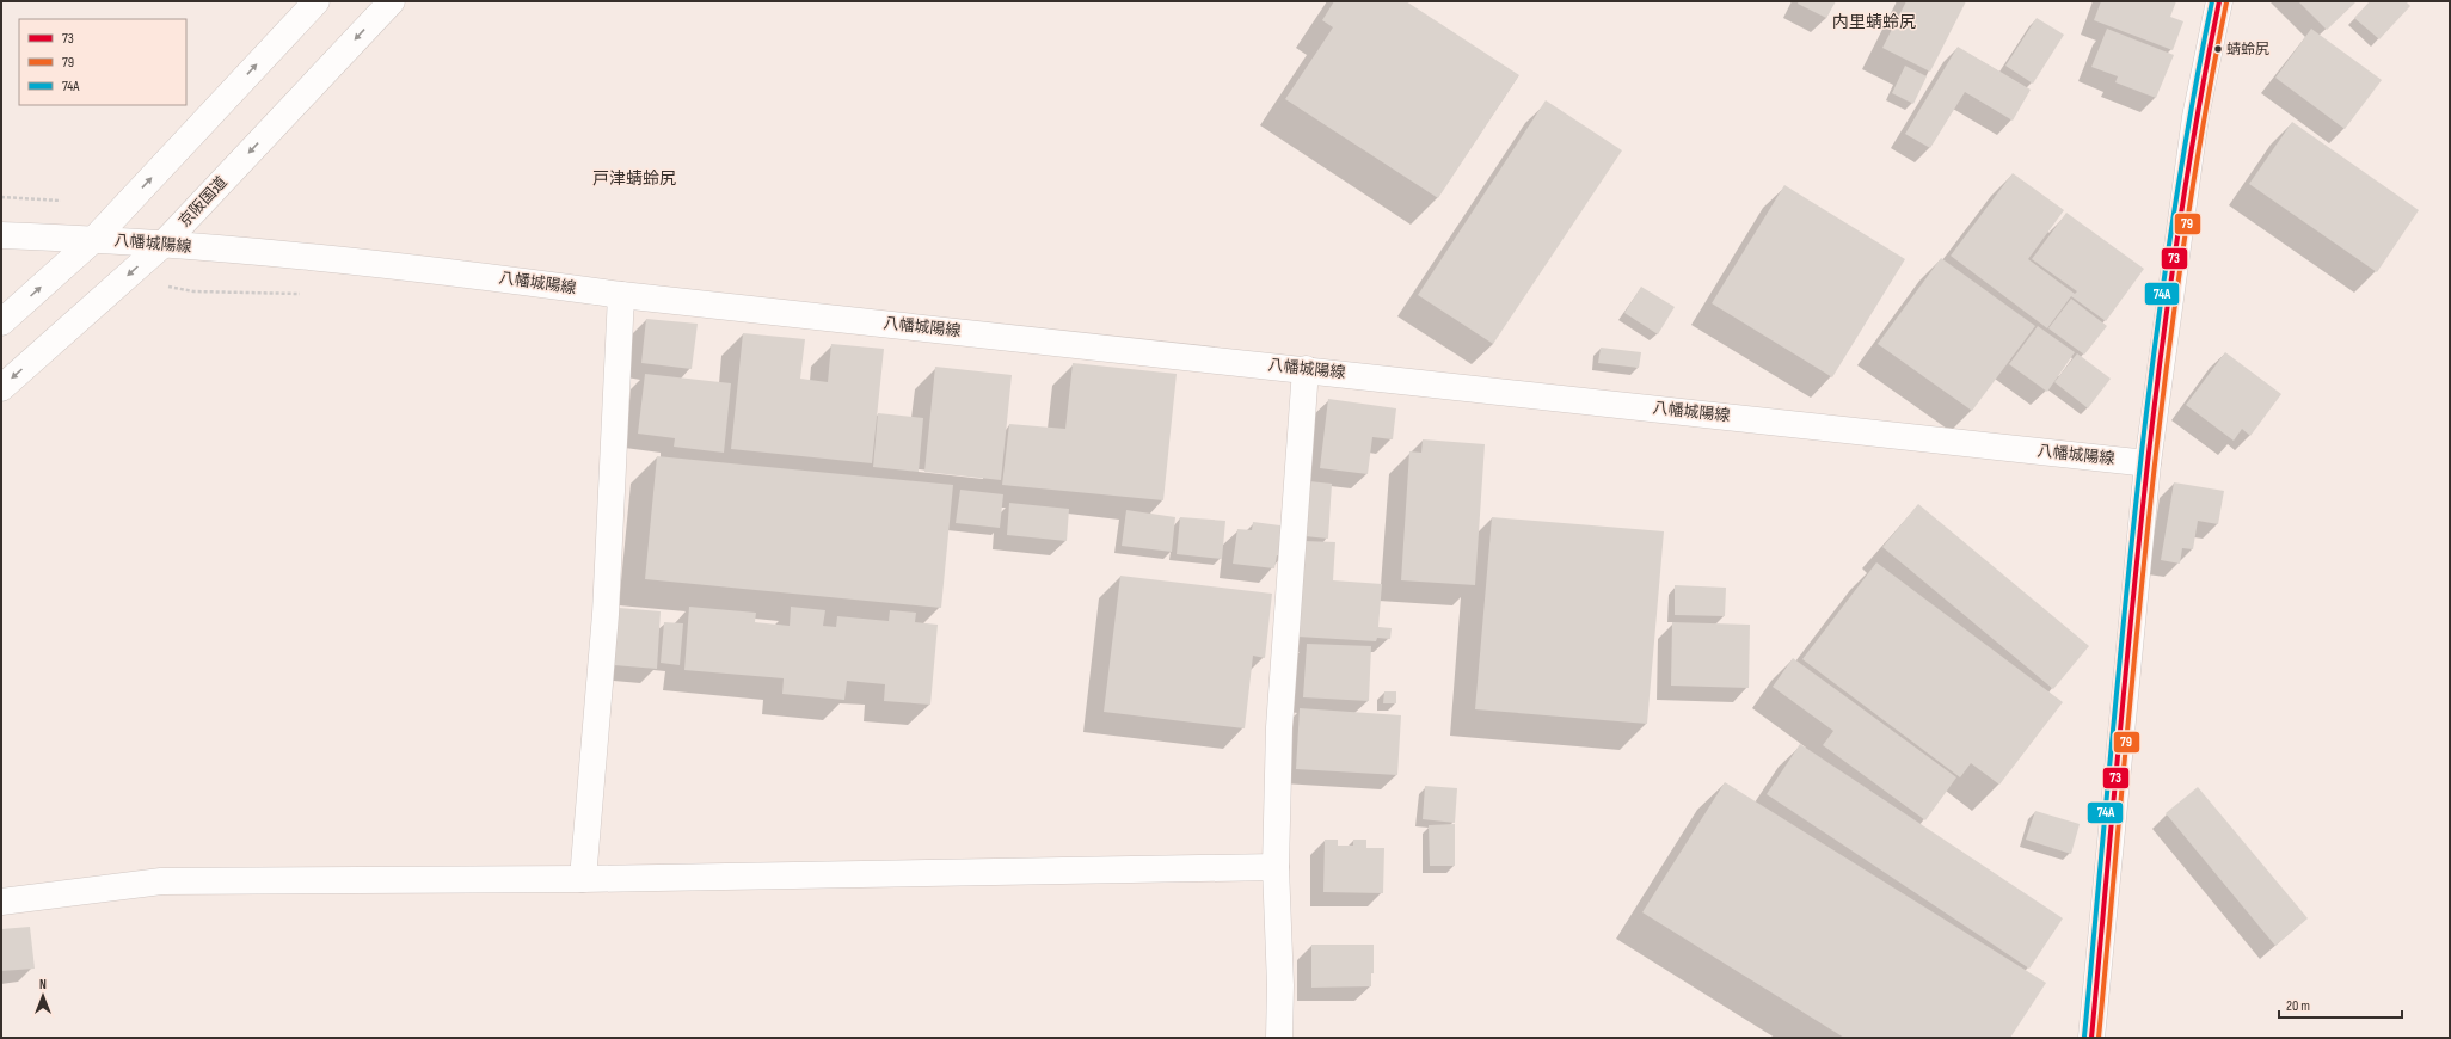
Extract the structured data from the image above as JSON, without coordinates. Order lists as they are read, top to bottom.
{
  "streets": {
    "main road": ["京阪国道", "八幡城陽線"]
  },
  "crossings": [
    ["京阪国道", "八幡城陽線"]
  ],
  "districts": ["内里蜻蛉尻", "戸津蜻蛉尻"],
  "places": ["蜻蛉尻"],
  "lines": ["transit line 73", "transit line 74A", "transit line 79"],
  "legend": ["73", "79", "74A"],
  "scale_bar": "20 m",
  "north": "top"
}
